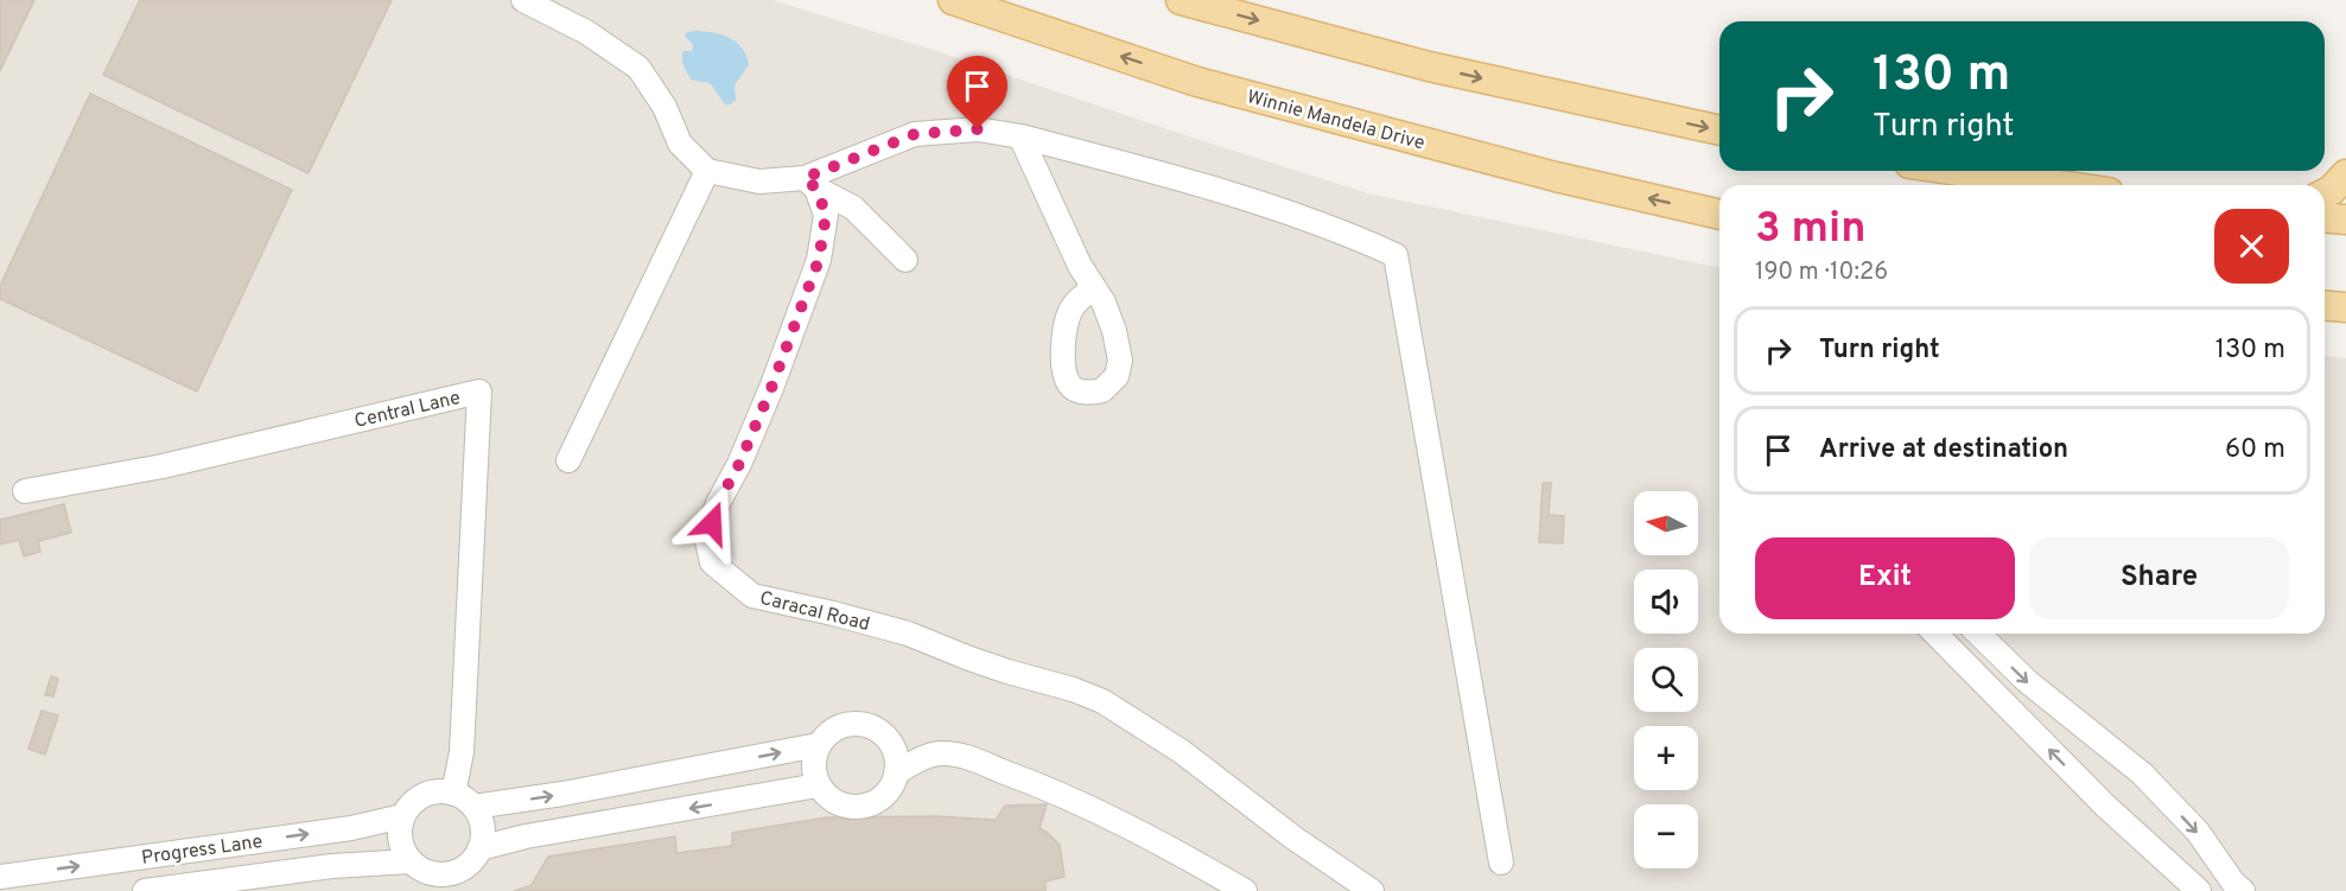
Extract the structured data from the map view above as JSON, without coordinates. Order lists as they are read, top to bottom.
{
  "streets": {
    "main road": ["Winnie Mandela Drive"],
    "street": ["Central Lane", "Caracal Road", "Progress Lane"]
  },
  "crossings": [
    ["Central Lane", "Progress Lane"]
  ],
  "north": "left",
  "page": {
    "turn": ["130 m", "Turn right"],
    "heading": ["3 min", "190 m · 10:26"],
    "list": [
      {
        "name": "Turn right",
        "value": "130 m"
      },
      {
        "name": "Arrive at destination",
        "value": "60 m"
      }
    ],
    "map_buttons": ["+", "−"],
    "buttons": ["Exit", "Share"]
  }
}
